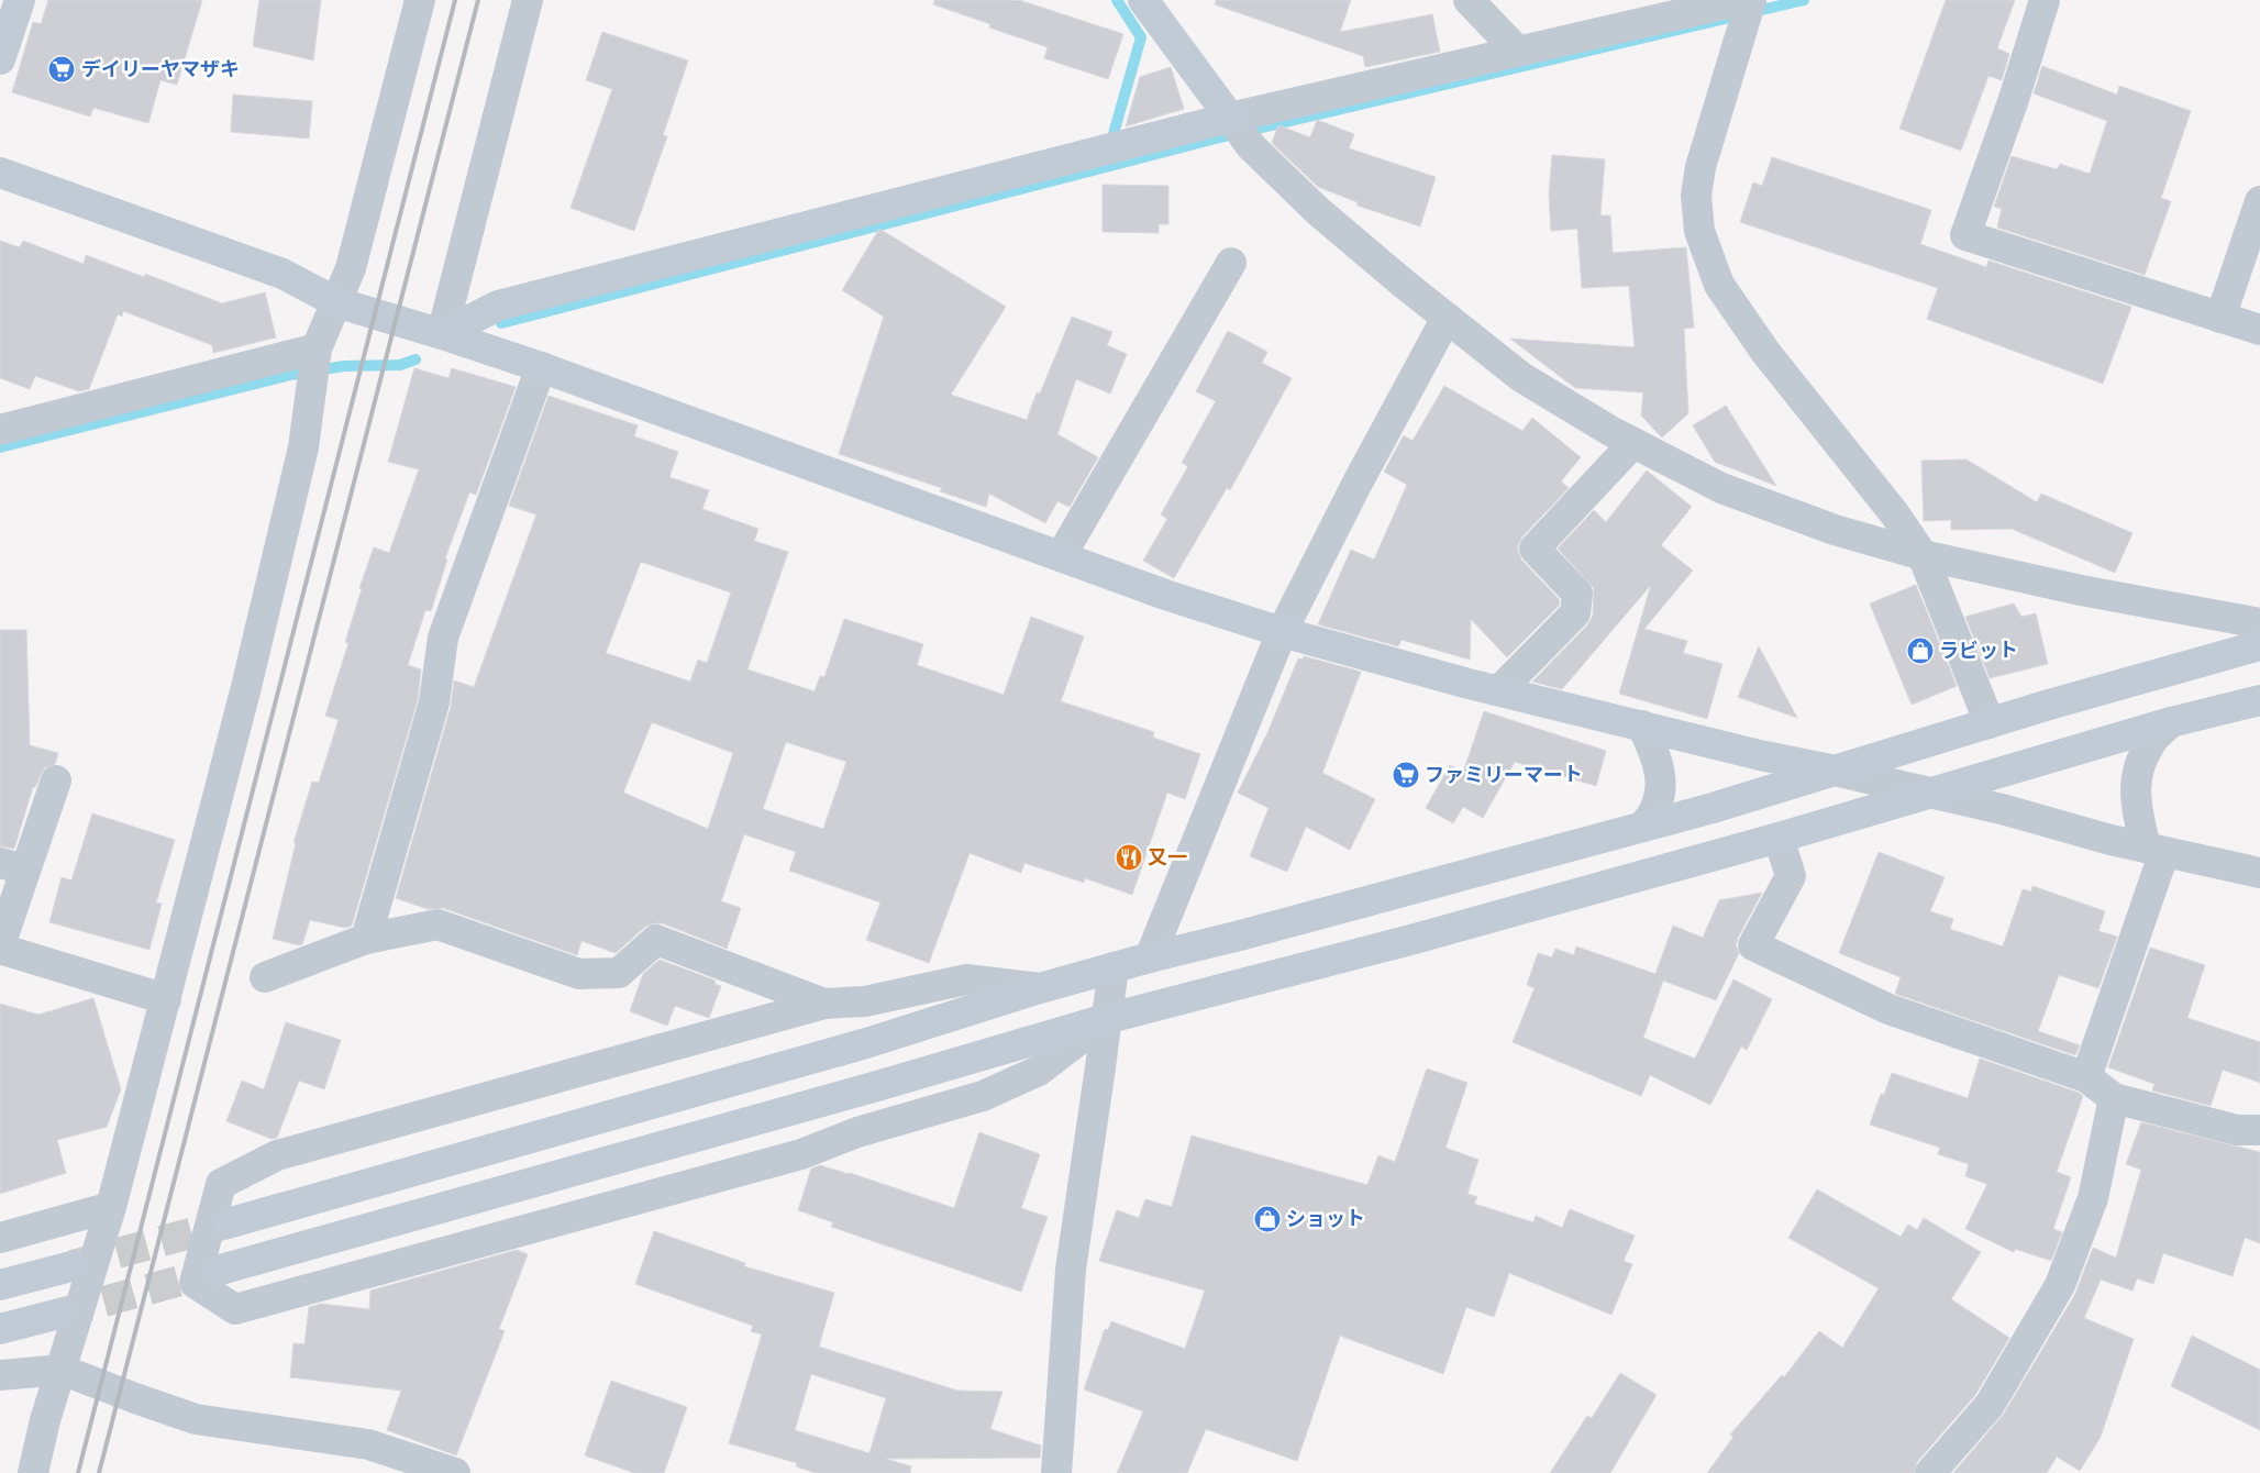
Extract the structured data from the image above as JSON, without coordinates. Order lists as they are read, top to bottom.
{
  "places": {
    "supermarket": ["デイリーヤマザキ", "ファミリーマート"],
    "shop": ["ラビット", "ショット"],
    "restaurant": ["又一"]
  }
}
